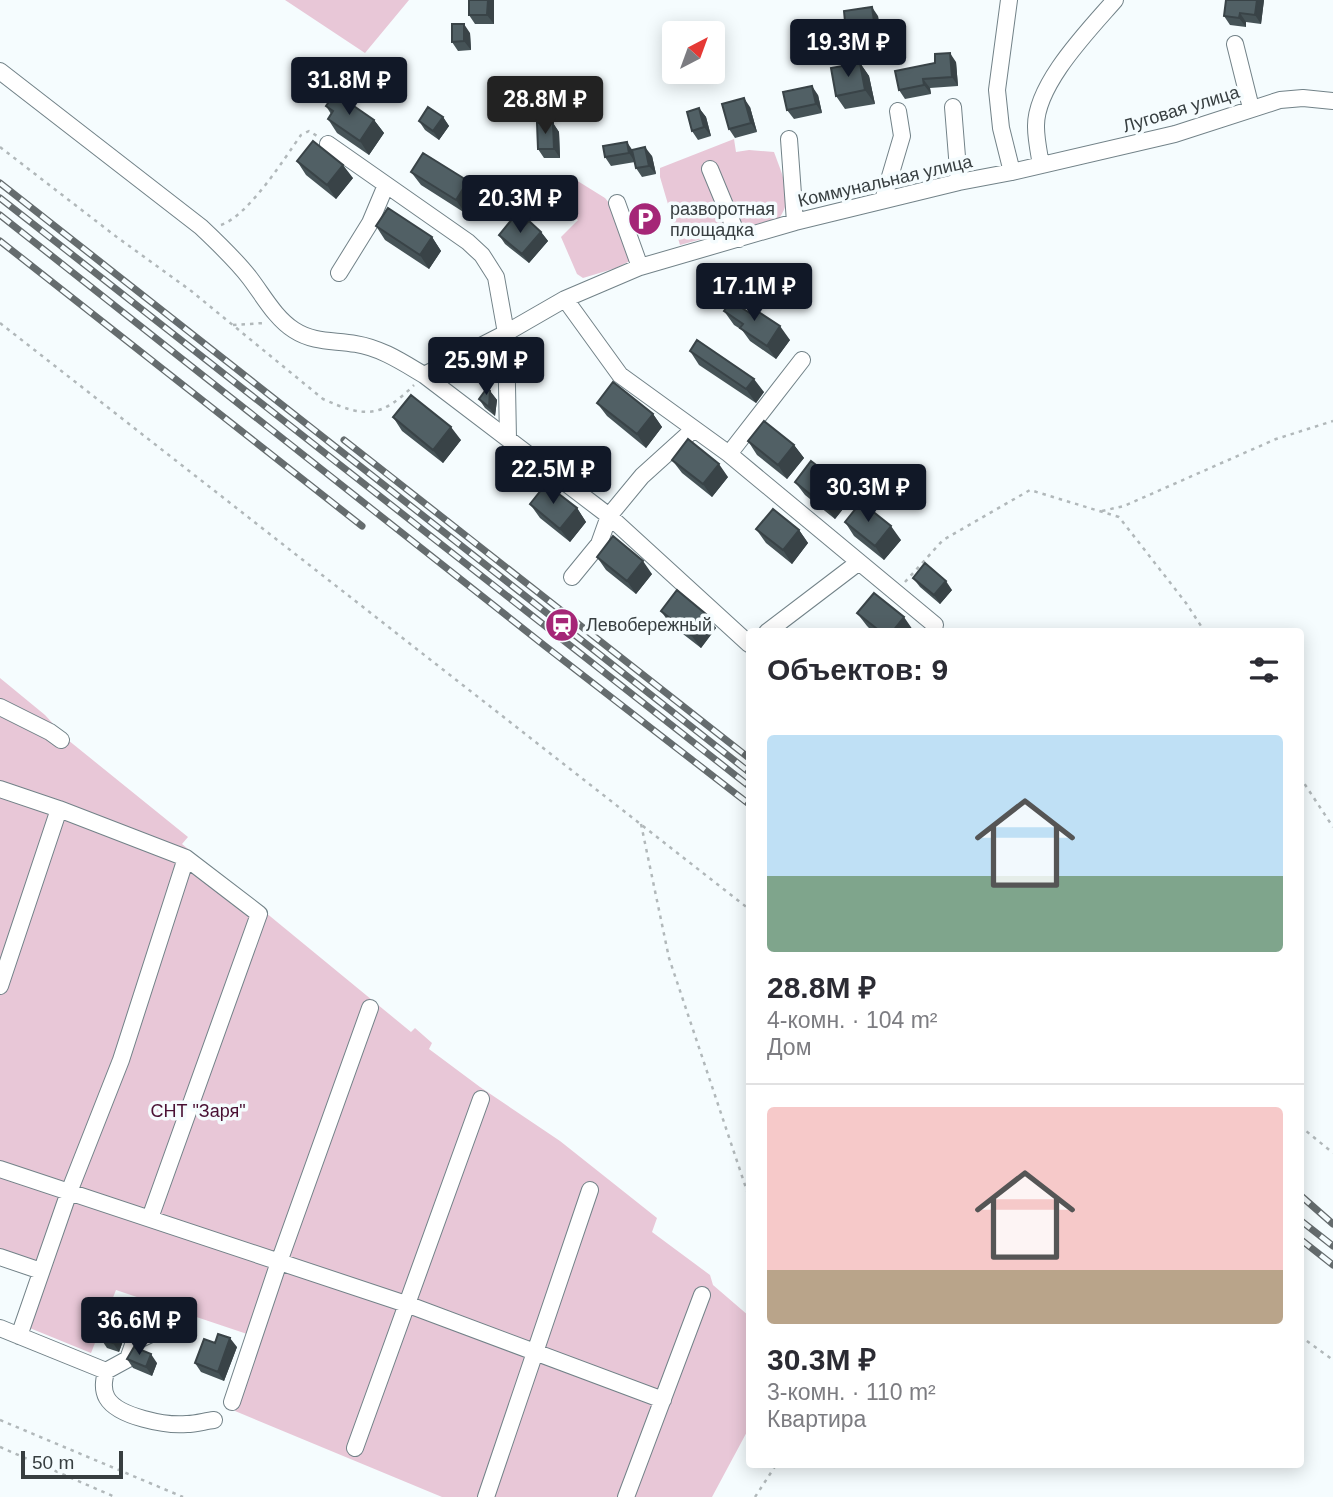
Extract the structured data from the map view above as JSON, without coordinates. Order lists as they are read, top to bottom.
{
  "streets": {
    "street": ["Луговая улица", "Коммунальная улица"]
  },
  "crossings": [
    ["Луговая улица", "Коммунальная улица"]
  ],
  "parks": ["СНТ \"Заря\""],
  "places": {
    "parking": ["разворотная площадка"],
    "station": ["Левобережный"]
  },
  "scale_bar": "50 m",
  "north": "top right",
  "page": {
    "price": [
      "19.3M ₽",
      "31.8M ₽",
      "28.8M ₽",
      "20.3M ₽",
      "17.1M ₽",
      "25.9M ₽",
      "22.5M ₽",
      "30.3M ₽",
      "36.6M ₽"
    ],
    "heading": "Объектов: 9",
    "list": [
      {
        "name": "28.8M ₽",
        "note": "4-комн. · 104 m² · Дом"
      },
      {
        "name": "30.3M ₽",
        "note": "3-комн. · 110 m² · Квартира"
      }
    ],
    "scale": "50 m"
  }
}
